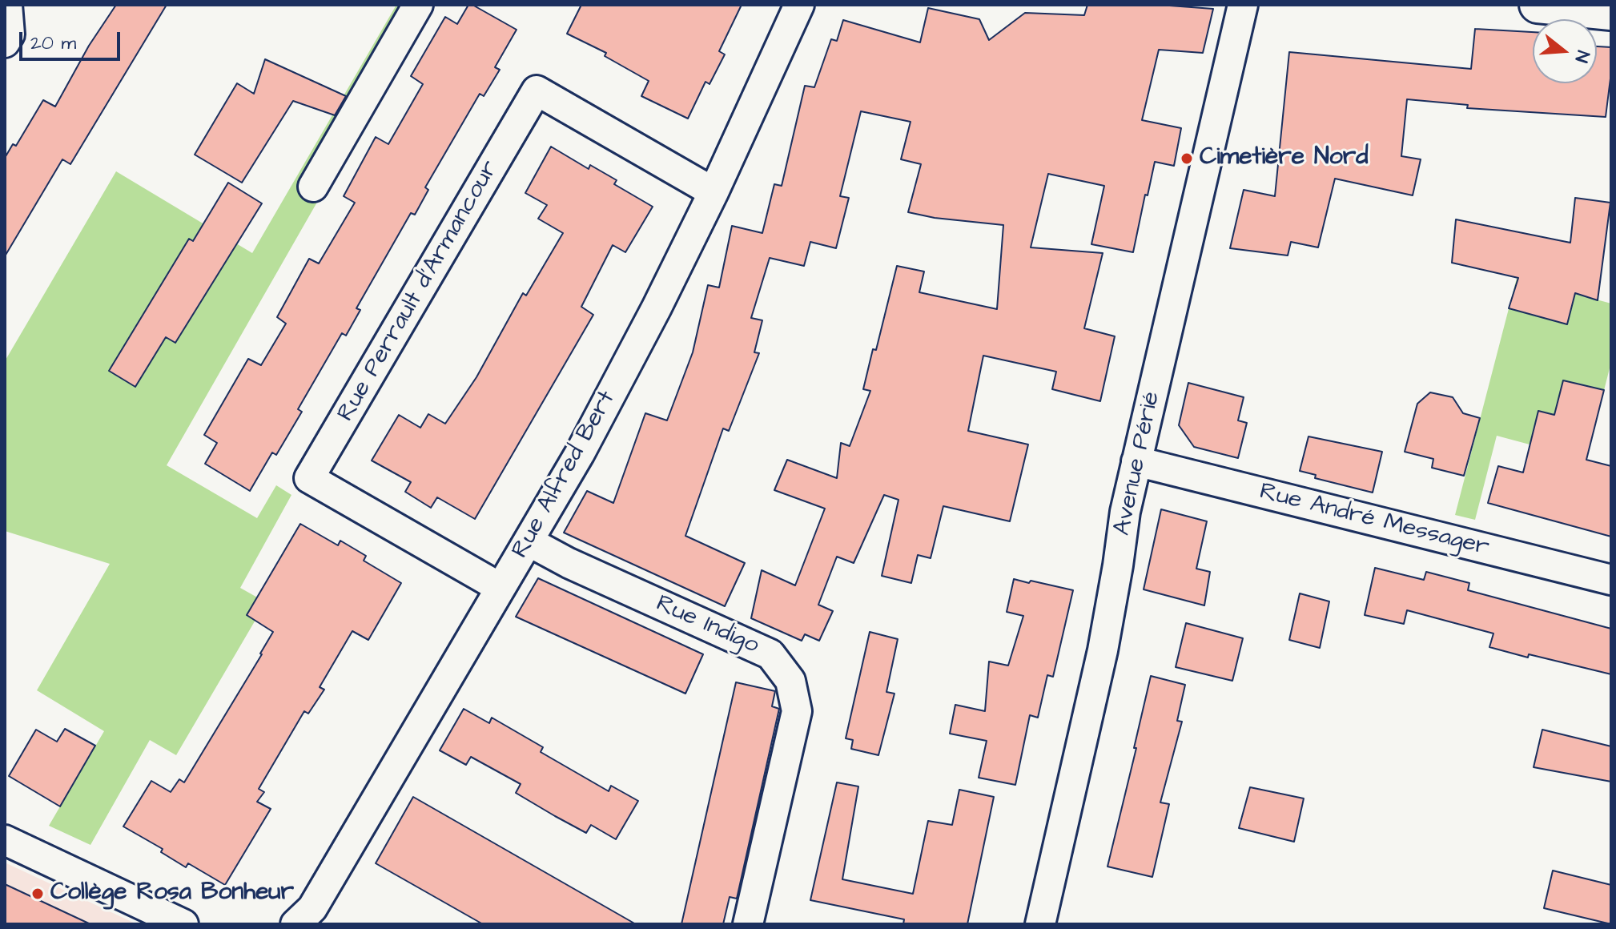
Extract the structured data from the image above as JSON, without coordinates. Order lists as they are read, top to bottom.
{
  "streets": {
    "street": [
      "Rue Perrault d'Armancour",
      "Avenue Périé",
      "Rue Alfred Bert",
      "Rue André Messager",
      "Rue Indigo"
    ]
  },
  "crossings": [
    ["Rue Perrault d'Armancour", "Rue Alfred Bert"],
    ["Avenue Périé", "Rue André Messager"],
    ["Rue Alfred Bert", "Rue Indigo"]
  ],
  "places": ["Cimetière Nord", "Collège Rosa Bonheur"],
  "scale_bar": "20 m",
  "north": "right"
}
